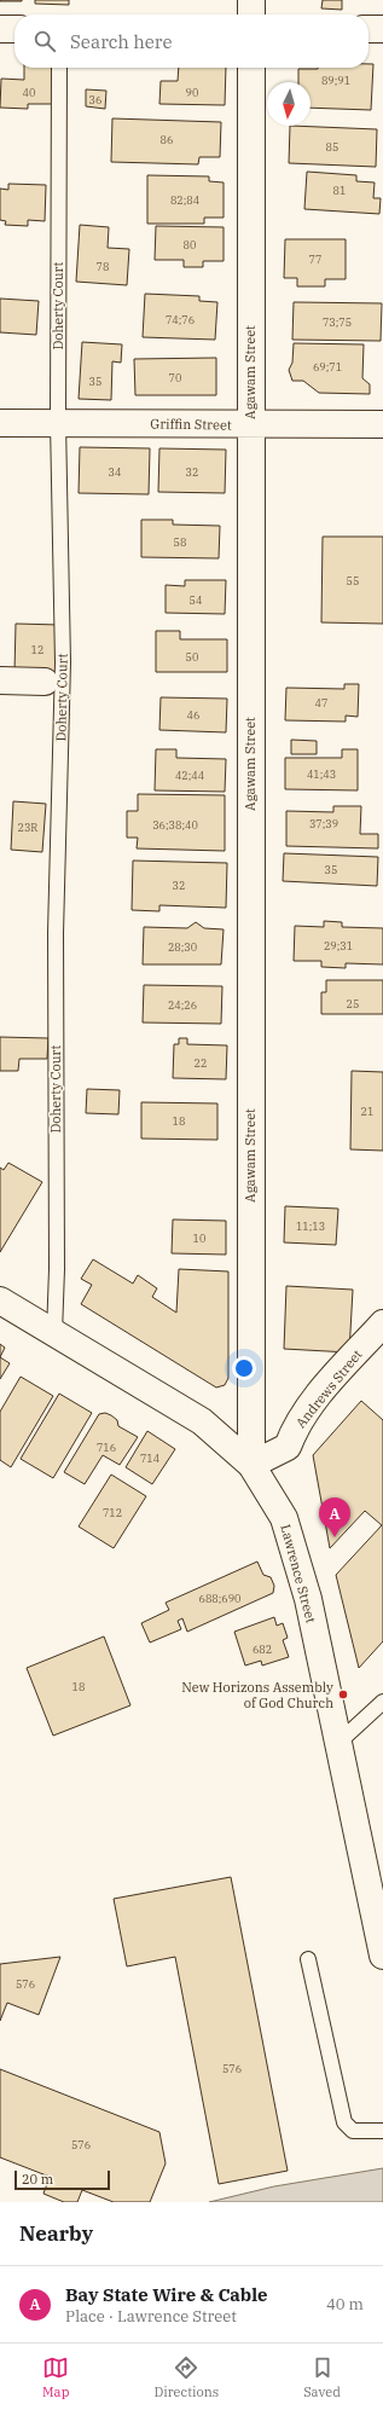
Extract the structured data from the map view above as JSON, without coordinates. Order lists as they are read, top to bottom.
{
  "streets": {
    "street": [
      "Agawam Street",
      "Griffin Street",
      "Andrews Street",
      "Lawrence Street"
    ],
    "lane": ["Doherty Court"]
  },
  "crossings": [
    ["Doherty Court", "Griffin Street"],
    ["Doherty Court", "Lawrence Street"],
    ["Agawam Street", "Griffin Street"],
    ["Agawam Street", "Andrews Street"],
    ["Agawam Street", "Lawrence Street"],
    ["Andrews Street", "Lawrence Street"]
  ],
  "places": ["New Horizons Assembly of God Church"],
  "house_numbers": [
    "89;91",
    "40",
    "90",
    "36",
    "86",
    "85",
    "81",
    "82;84",
    "80",
    "77",
    "78",
    "74;76",
    "73;75",
    "69;71",
    "70",
    "35",
    "34",
    "32",
    "58",
    "55",
    "54",
    "12",
    "50",
    "47",
    "46",
    "41;43",
    "42;44",
    "37;39",
    "36;38;40",
    "23R",
    "35",
    "32",
    "29;31",
    "28;30",
    "25",
    "24;26",
    "22",
    "21",
    "18",
    "11;13",
    "10",
    "716",
    "714",
    "712",
    "688;690",
    "682",
    "18",
    "576",
    "576",
    "576"
  ],
  "scale_bar": "20 m",
  "north": "bottom",
  "page": {
    "search": "Search here",
    "pins": "A",
    "scale": "20 m",
    "heading": "Nearby",
    "list": [
      {
        "mark": "A",
        "name": "Bay State Wire & Cable",
        "note": "Place · Lawrence Street",
        "value": "40 m"
      }
    ],
    "nav": ["Map", "Directions", "Saved"]
  }
}
